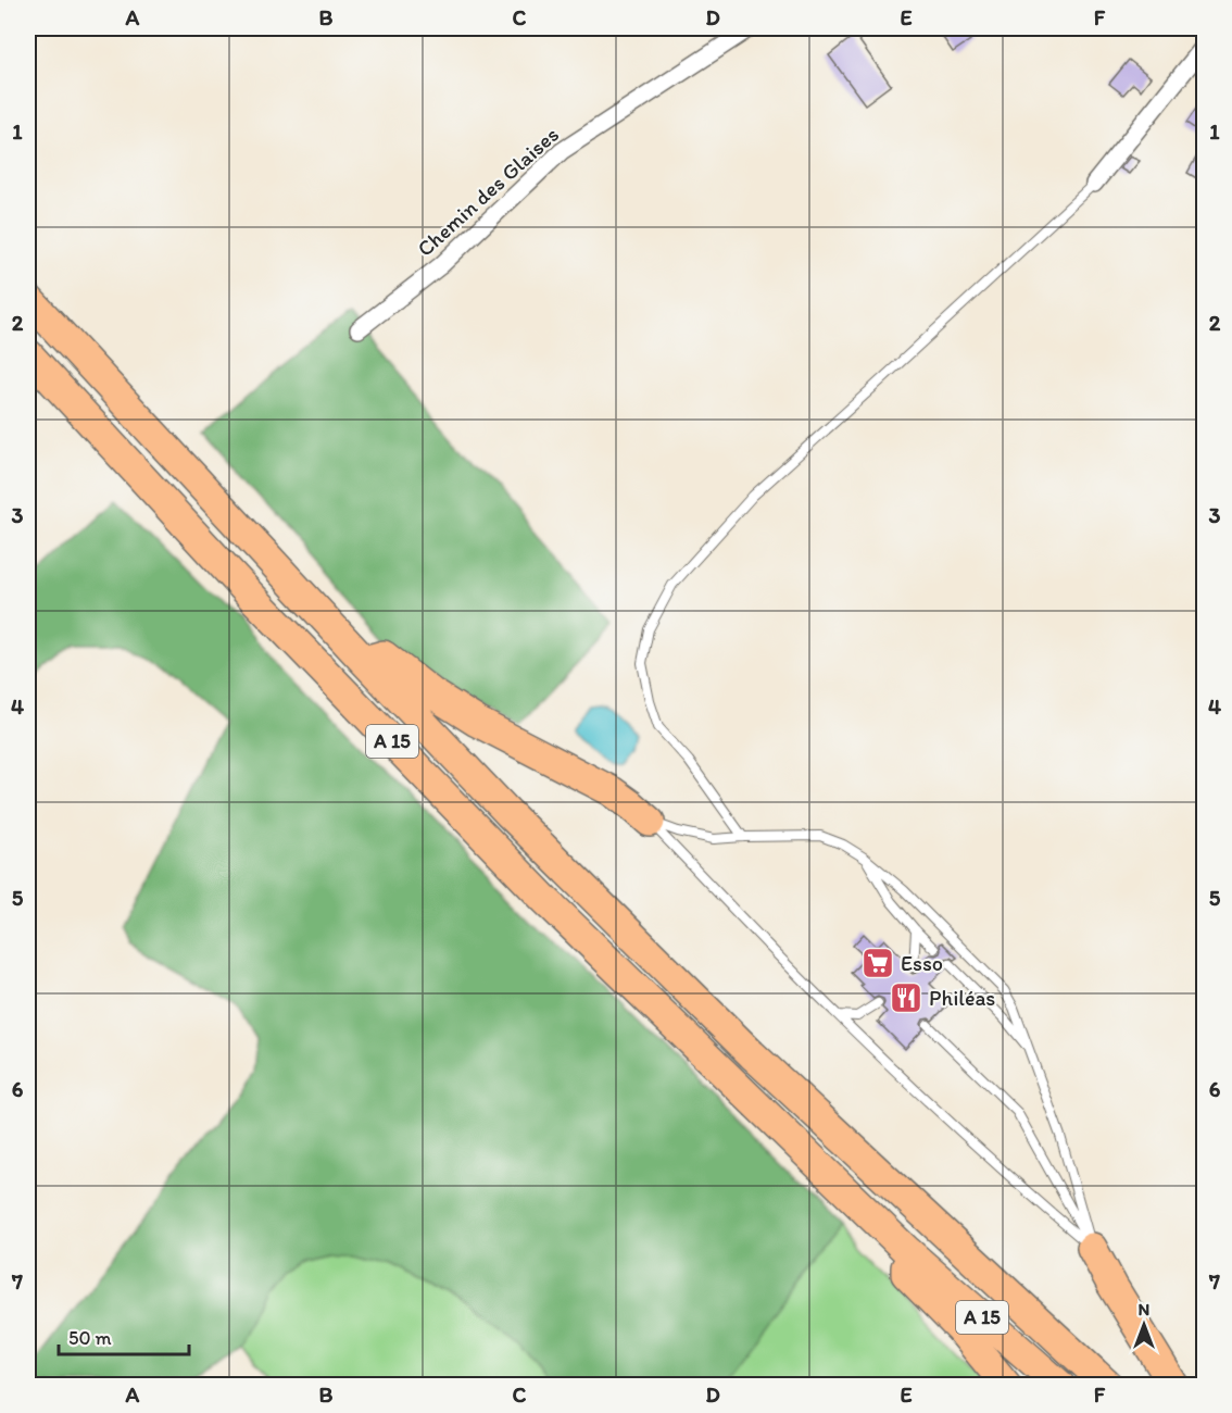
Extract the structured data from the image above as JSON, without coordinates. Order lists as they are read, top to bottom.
{
  "streets": {
    "highway": ["A 15"],
    "street": ["Chemin des Glaises"]
  },
  "places": {
    "supermarket": ["Esso"],
    "restaurant": ["Philéas"]
  },
  "scale_bar": "50 m",
  "north": "top",
  "grid": {
    "columns": [
      "A",
      "B",
      "C",
      "D",
      "E",
      "F"
    ],
    "rows": [
      "1",
      "2",
      "3",
      "4",
      "5",
      "6",
      "7"
    ]
  }
}
